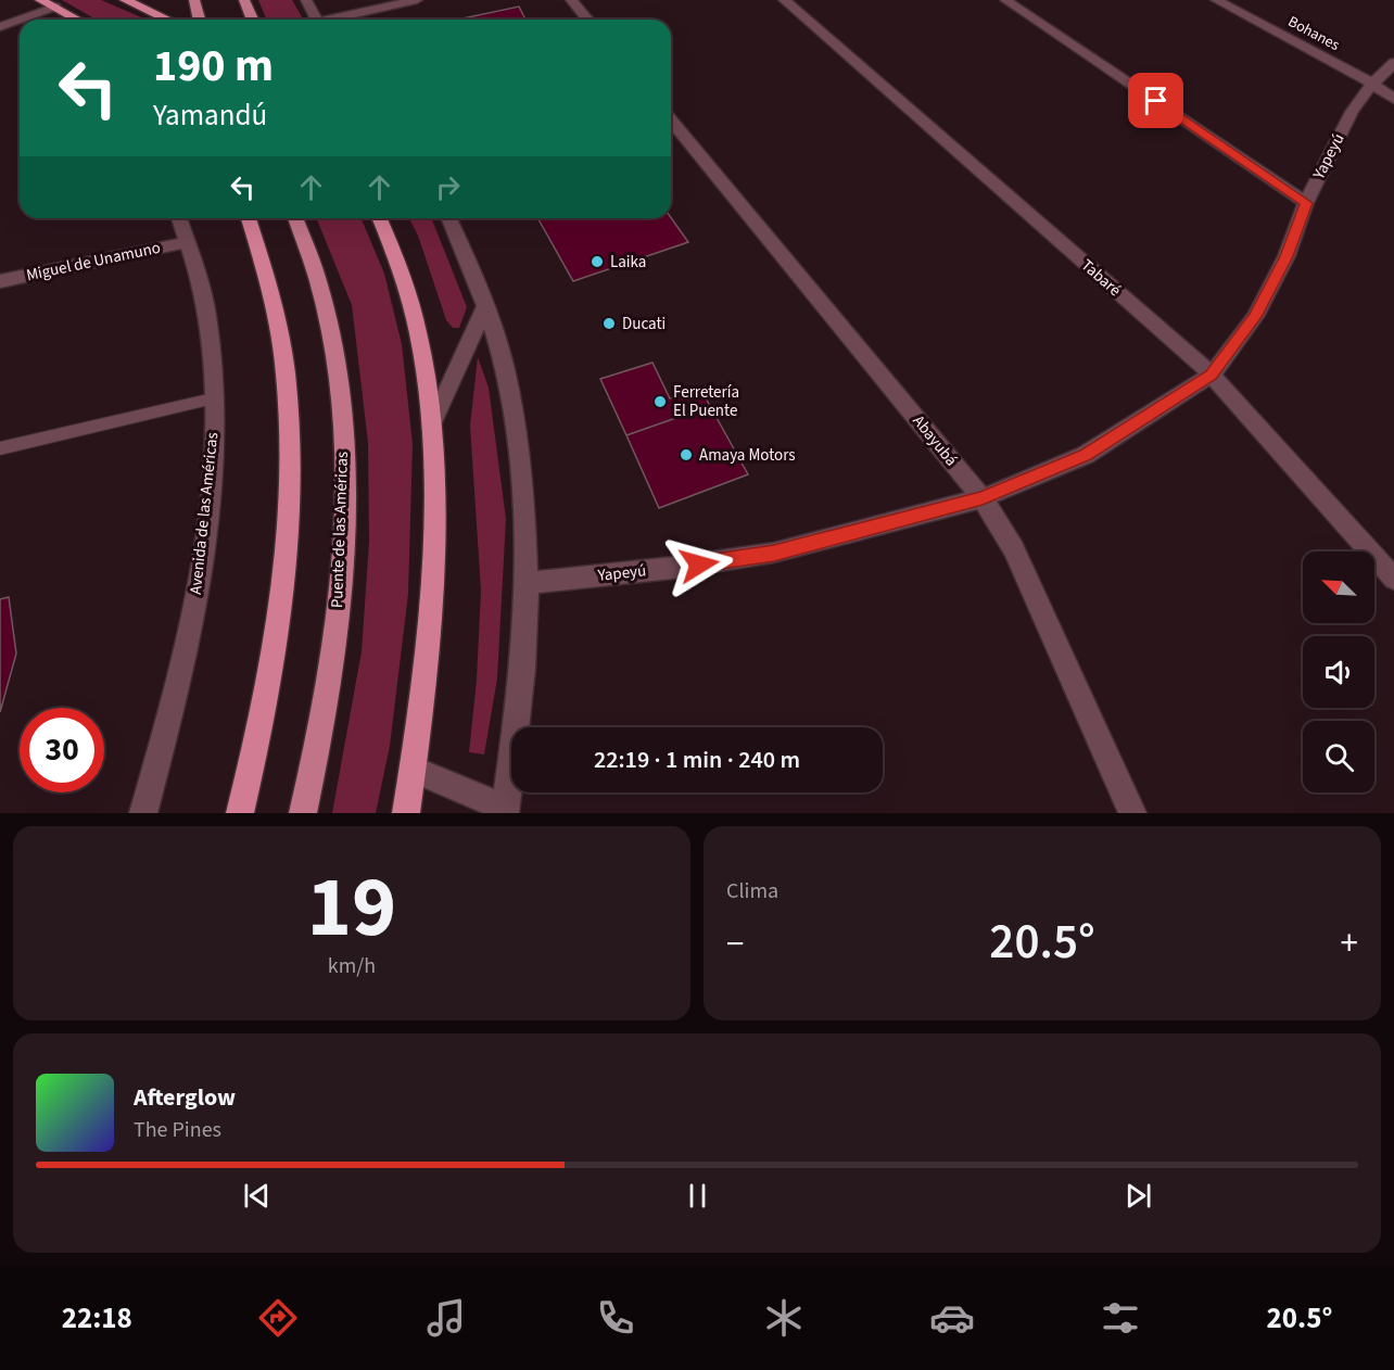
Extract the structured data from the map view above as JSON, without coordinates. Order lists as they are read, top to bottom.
{
  "streets": {
    "main road": ["Puente de las Américas"],
    "street": [
      "Bohanes",
      "Yapeyú",
      "Miguel de Unamuno",
      "Tabaré",
      "Abayubá",
      "Avenida de las Américas"
    ]
  },
  "crossings": [
    ["Bohanes", "Yapeyú"],
    ["Yapeyú", "Tabaré"],
    ["Yapeyú", "Abayubá"],
    ["Miguel de Unamuno", "Avenida de las Américas"]
  ],
  "places": [
    "Laika",
    "Ducati",
    "Ferretería El Puente",
    "Amaya Motors"
  ],
  "north": "top left",
  "page": {
    "turn": ["190 m", "Yamandú"],
    "limit": "30",
    "trip": "22:19 · 1 min · 240 m",
    "tile": [
      ["19", "km/h"],
      "Clima"
    ],
    "heat": ["−", "20.5°", "+"],
    "song": ["Afterglow", "The Pines"],
    "tabs": ["22:18", "20.5°"]
  }
}
